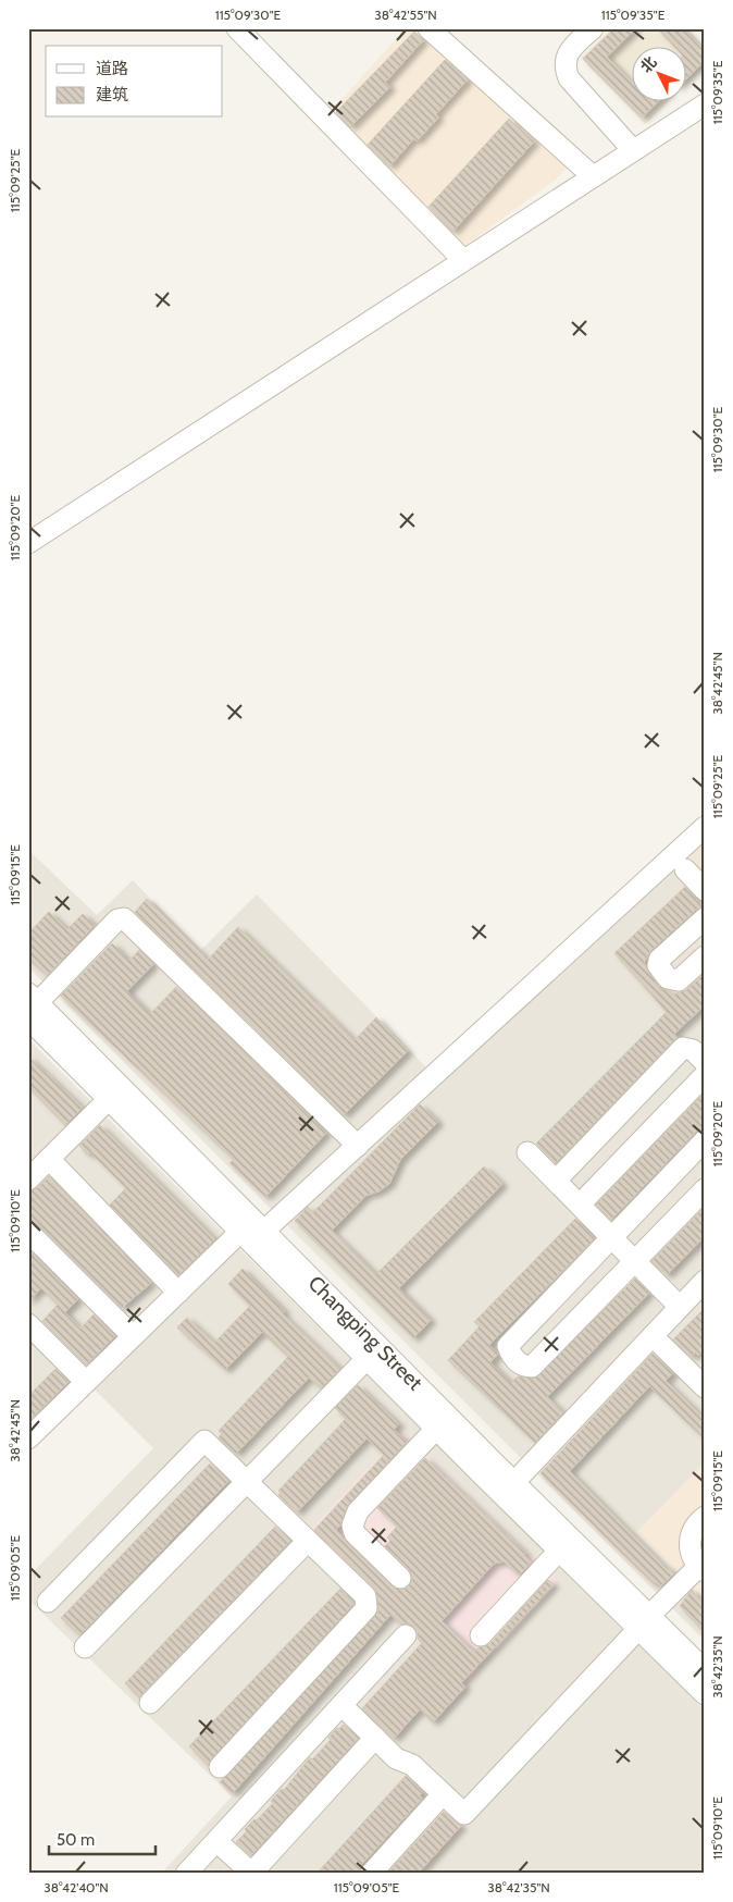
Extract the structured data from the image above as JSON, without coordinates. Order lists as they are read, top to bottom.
{
  "streets": {
    "street": ["Changping Street"]
  },
  "legend": ["道路", "建筑"],
  "scale_bar": "50 m",
  "north": "top left",
  "coordinates": [
    "115°09'30\"E",
    "38°42'55\"N",
    "115°09'35\"E",
    "115°09'25\"E",
    "115°09'20\"E",
    "38°42'45\"N",
    "115°09'15\"E",
    "115°09'10\"E",
    "115°09'05\"E",
    "38°42'35\"N",
    "38°42'40\"N"
  ]
}
